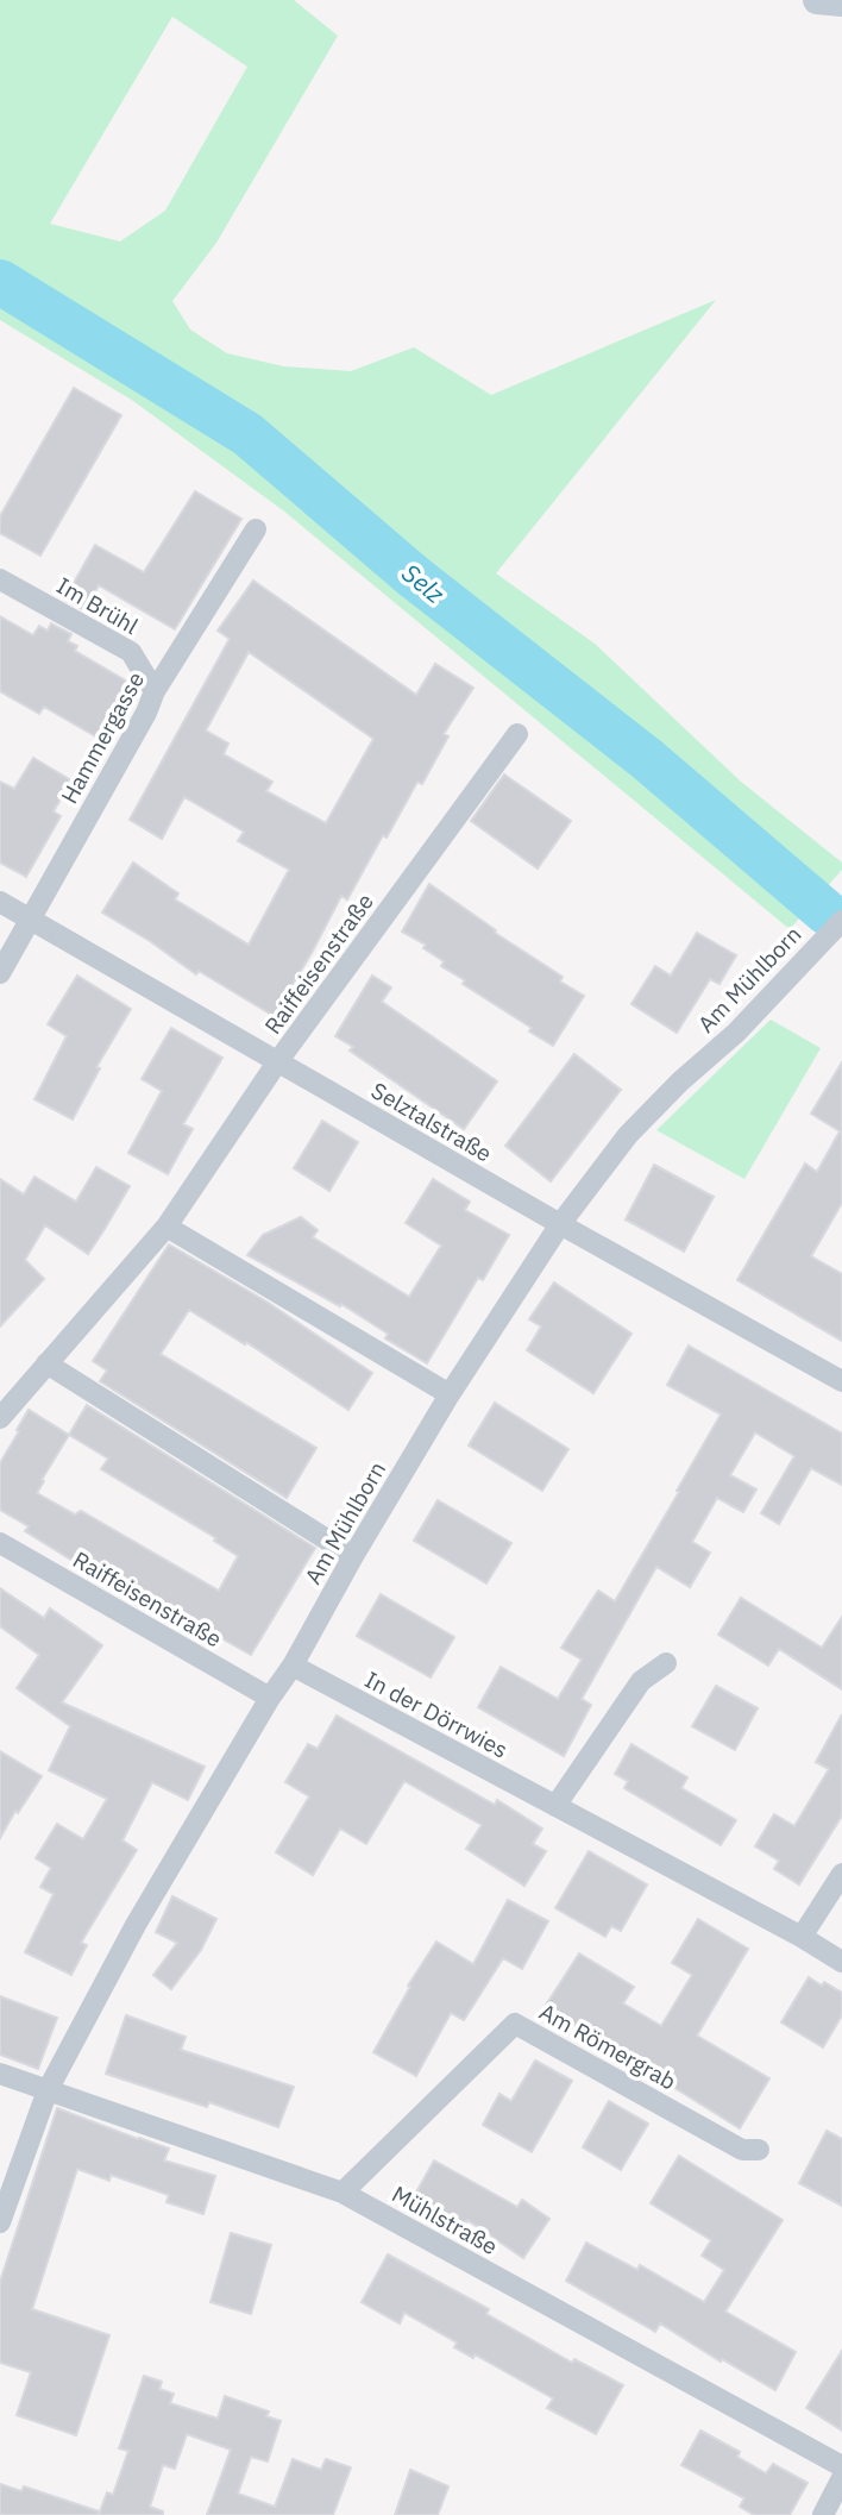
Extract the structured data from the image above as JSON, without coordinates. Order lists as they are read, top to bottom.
{
  "streets": {
    "street": [
      "Im Brühl",
      "Hammergasse",
      "Raiffeisenstraße",
      "Am Mühlborn",
      "Selztalstraße",
      "In der Dörrwies",
      "Am Römergrab",
      "Mühlstraße"
    ]
  },
  "crossings": [
    ["Im Brühl", "Hammergasse"],
    ["Hammergasse", "Selztalstraße"],
    ["Raiffeisenstraße", "Am Mühlborn"],
    ["Raiffeisenstraße", "Selztalstraße"],
    ["Am Mühlborn", "Selztalstraße"],
    ["Am Mühlborn", "In der Dörrwies"],
    ["Am Mühlborn", "Mühlstraße"],
    ["Am Römergrab", "Mühlstraße"]
  ],
  "water": ["Selz"]
}
